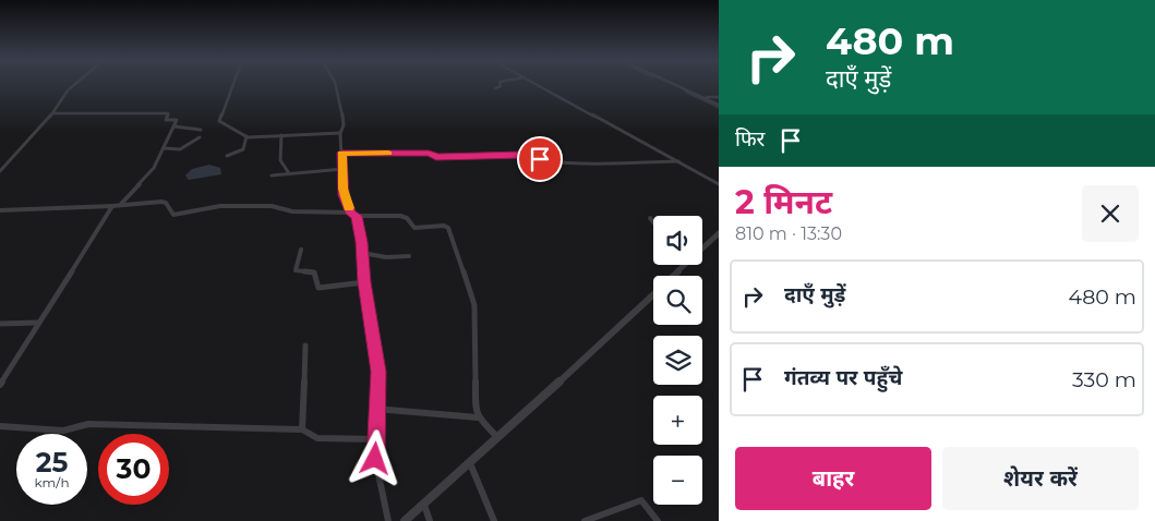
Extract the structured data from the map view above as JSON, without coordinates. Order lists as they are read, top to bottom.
{
  "page": {
    "turn": ["480 m", "दाएँ मुड़ें"],
    "then": "फिर",
    "heading": ["2 मिनट", "810 m · 13:30"],
    "map_buttons": ["+", "−"],
    "list": [
      {
        "name": "दाएँ मुड़ें",
        "value": "480 m"
      },
      {
        "name": "गंतव्य पर पहुँचे",
        "value": "330 m"
      }
    ],
    "speed": "25 km/h",
    "limit": "30",
    "buttons": ["बाहर", "शेयर करें"]
  }
}
